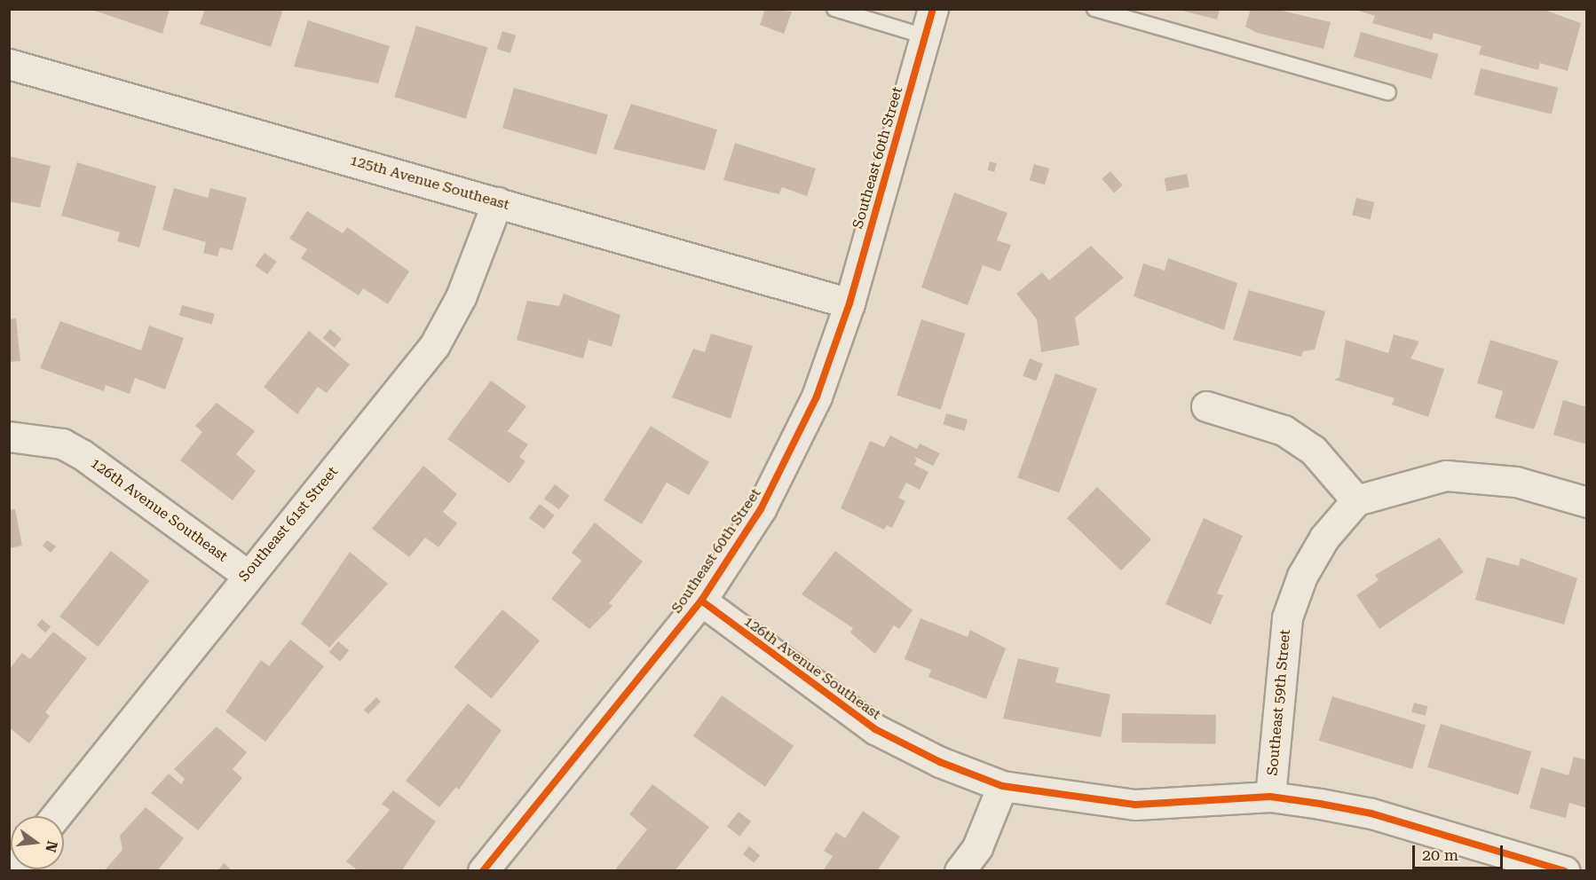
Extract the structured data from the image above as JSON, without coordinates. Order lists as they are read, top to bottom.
{
  "streets": {
    "street": [
      "Southeast 60th Street",
      "125th Avenue Southeast",
      "126th Avenue Southeast",
      "Southeast 61st Street",
      "Southeast 59th Street"
    ]
  },
  "crossings": [
    ["Southeast 60th Street", "125th Avenue Southeast"],
    ["Southeast 60th Street", "126th Avenue Southeast"],
    ["125th Avenue Southeast", "Southeast 61st Street"],
    ["126th Avenue Southeast", "Southeast 61st Street"],
    ["126th Avenue Southeast", "Southeast 59th Street"]
  ],
  "scale_bar": "20 m",
  "north": "right"
}
